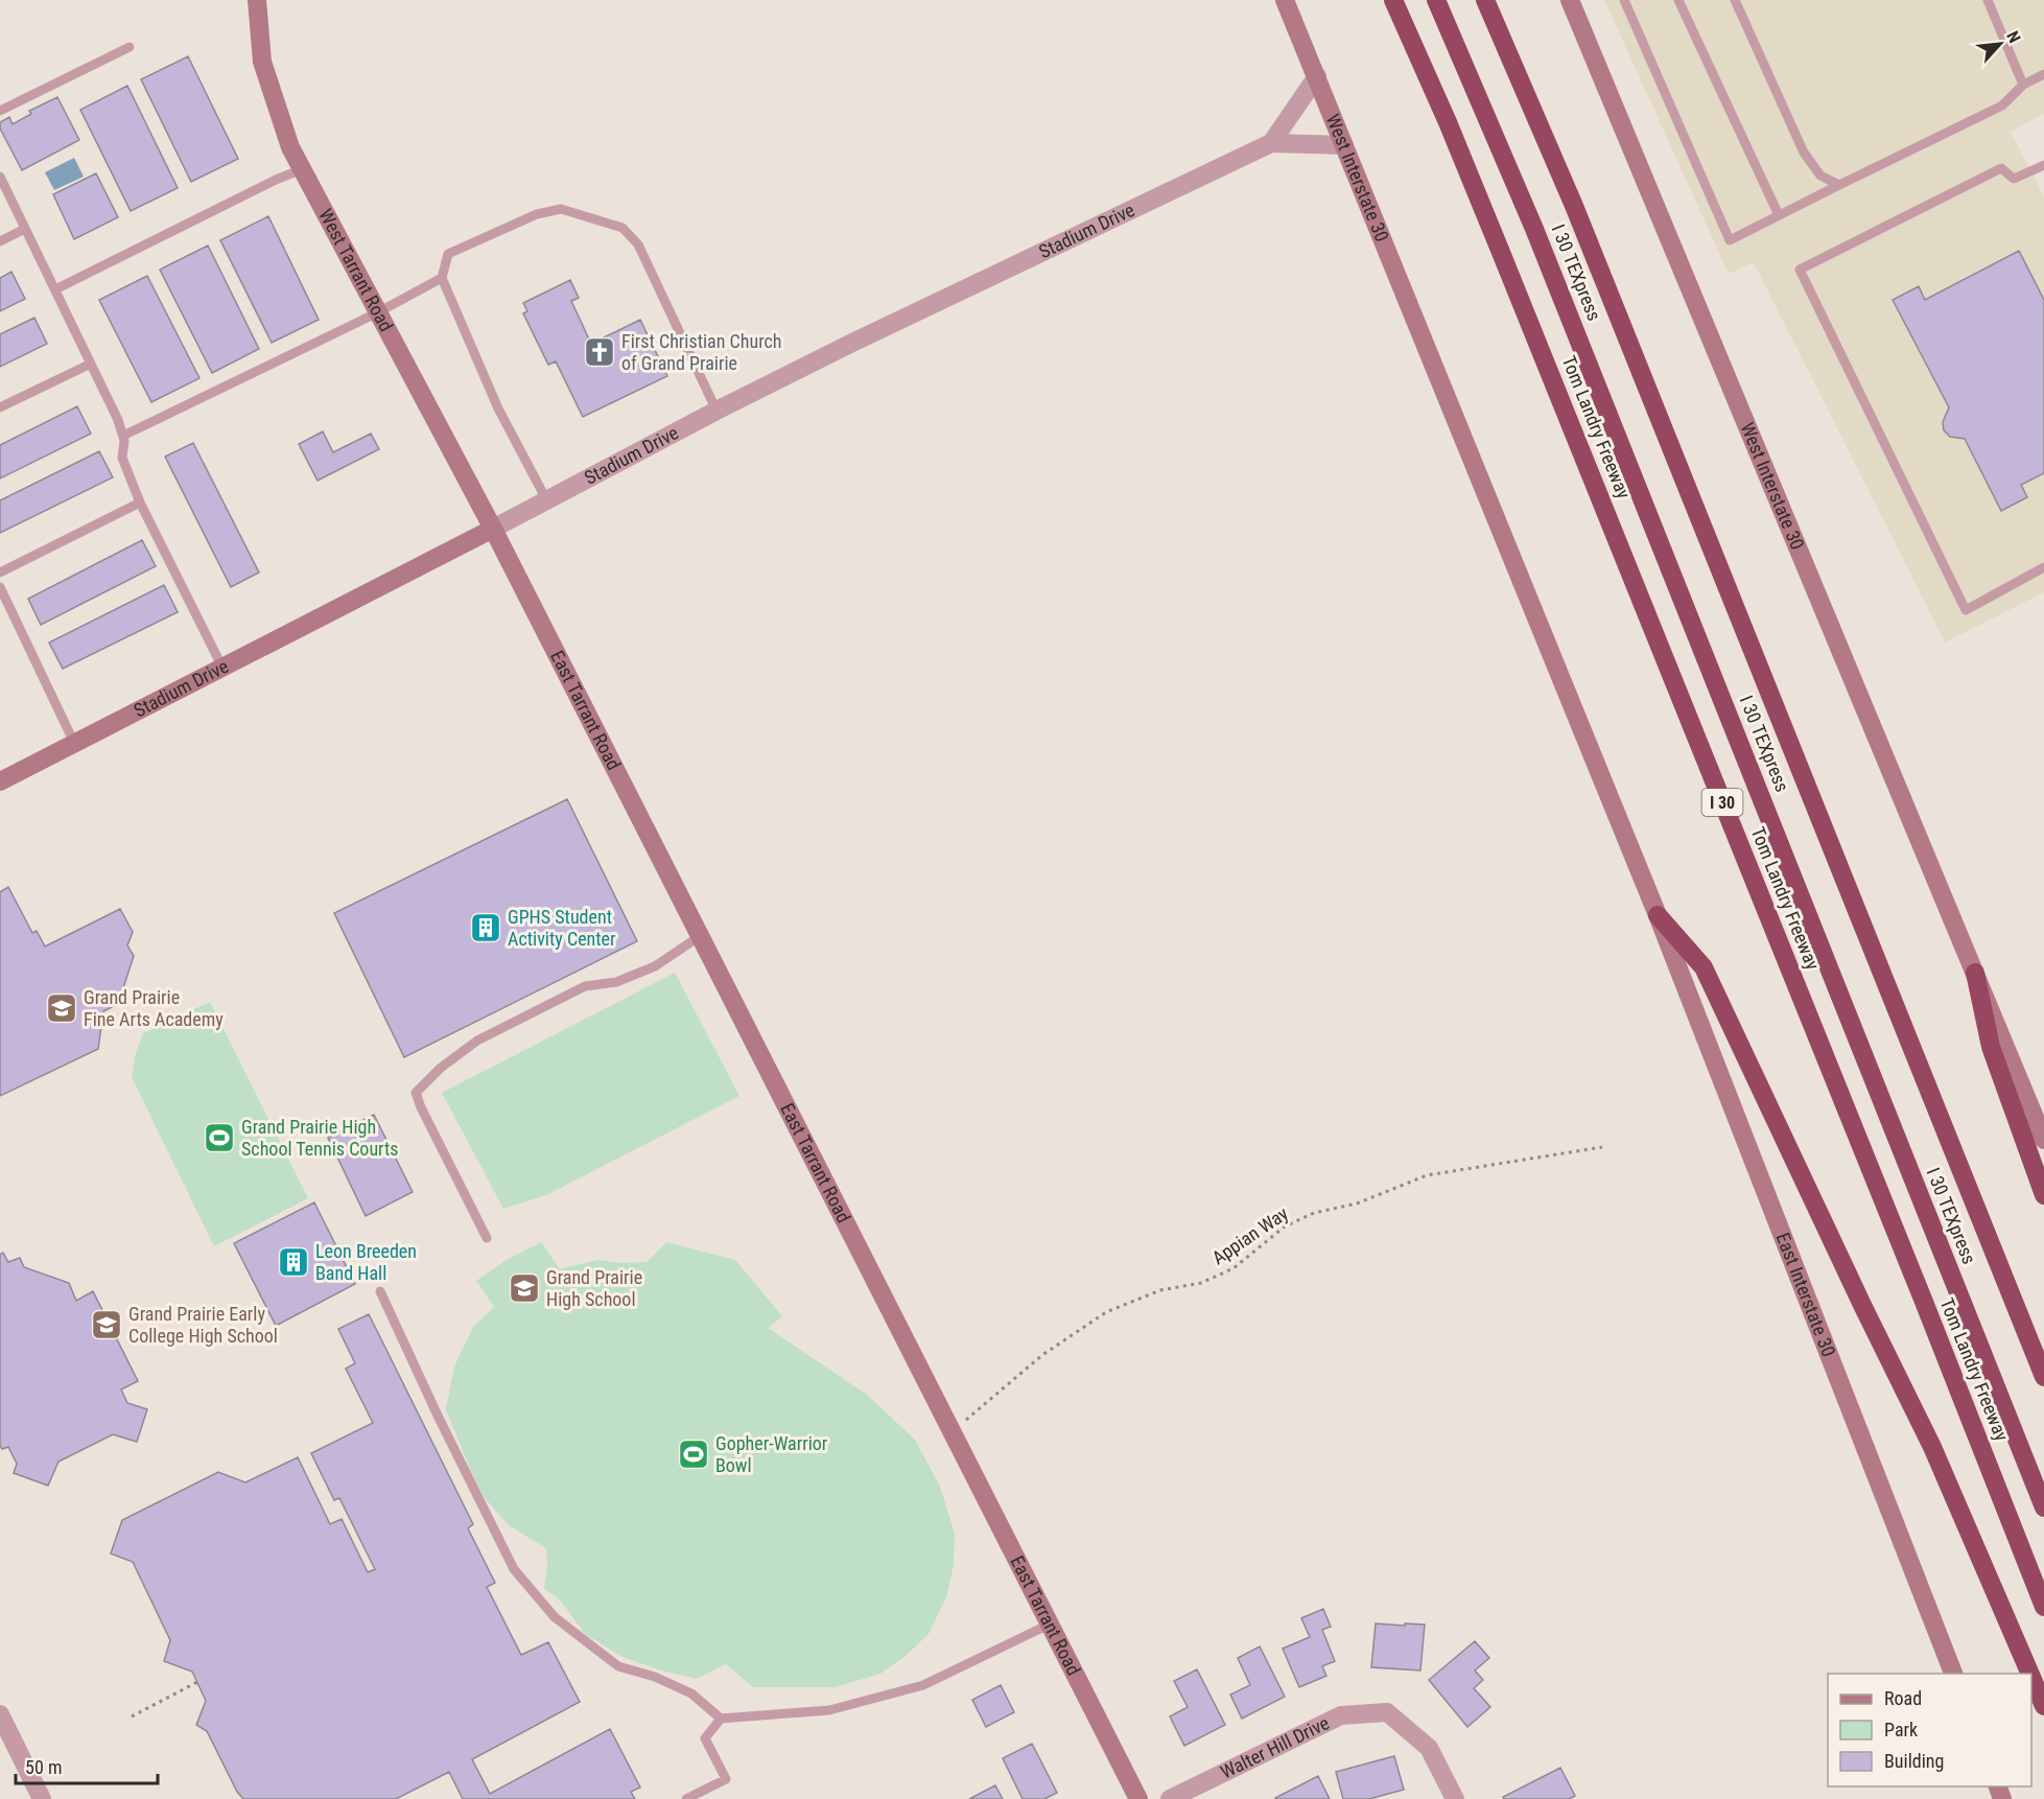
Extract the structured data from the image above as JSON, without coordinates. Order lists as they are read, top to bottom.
{
  "streets": {
    "highway": ["I 30 TEXpress", "Tom Landry Freeway", "I 30"],
    "main road": [
      "West Interstate 30",
      "Stadium Drive",
      "West Tarrant Road",
      "East Tarrant Road",
      "East Interstate 30"
    ],
    "street": ["Walter Hill Drive"],
    "path": ["Appian Way"]
  },
  "crossings": [
    ["West Interstate 30", "Stadium Drive"],
    ["West Interstate 30", "East Interstate 30"],
    ["Stadium Drive", "West Tarrant Road"],
    ["Stadium Drive", "East Tarrant Road"],
    ["West Tarrant Road", "East Tarrant Road"],
    ["East Tarrant Road", "Appian Way"]
  ],
  "places": {
    "church": ["First Christian Church of Grand Prairie"],
    "building": ["GPHS Student Activity Center", "Leon Breeden Band Hall"],
    "school or university": ["Grand Prairie Fine Arts Academy", "Grand Prairie High School", "Grand Prairie Early College High School"],
    "sports": ["Grand Prairie High School Tennis Courts", "Gopher-Warrior Bowl"]
  },
  "legend": ["Road", "Park", "Building"],
  "scale_bar": "50 m",
  "north": "top right"
}
